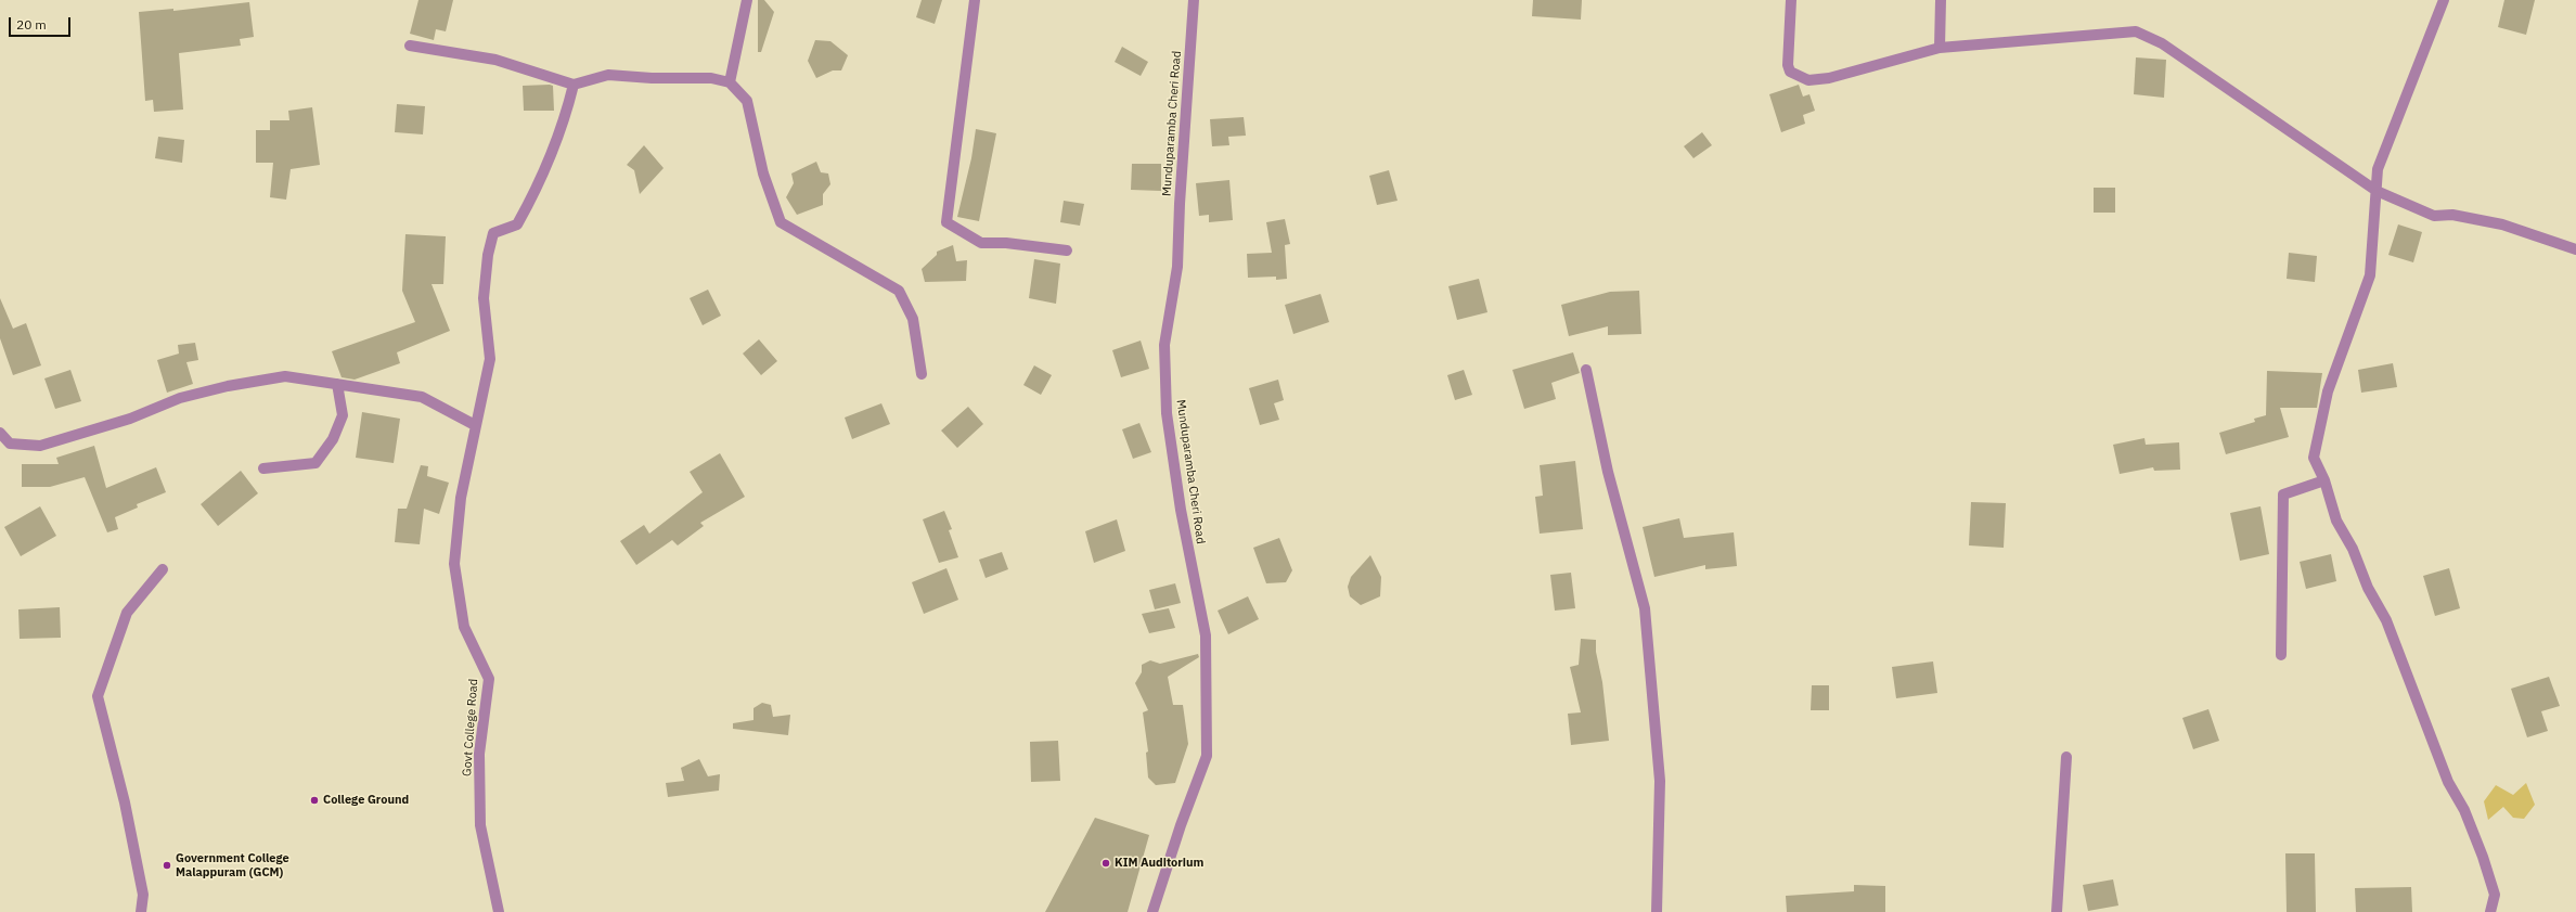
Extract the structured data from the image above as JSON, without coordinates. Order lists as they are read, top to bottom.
{
  "streets": {
    "street": ["Munduparamba Cheri Road", "Govt College Road"]
  },
  "places": ["College Ground", "KIM Auditorium", "Government College Malappuram (GCM)"],
  "scale_bar": "20 m"
}
